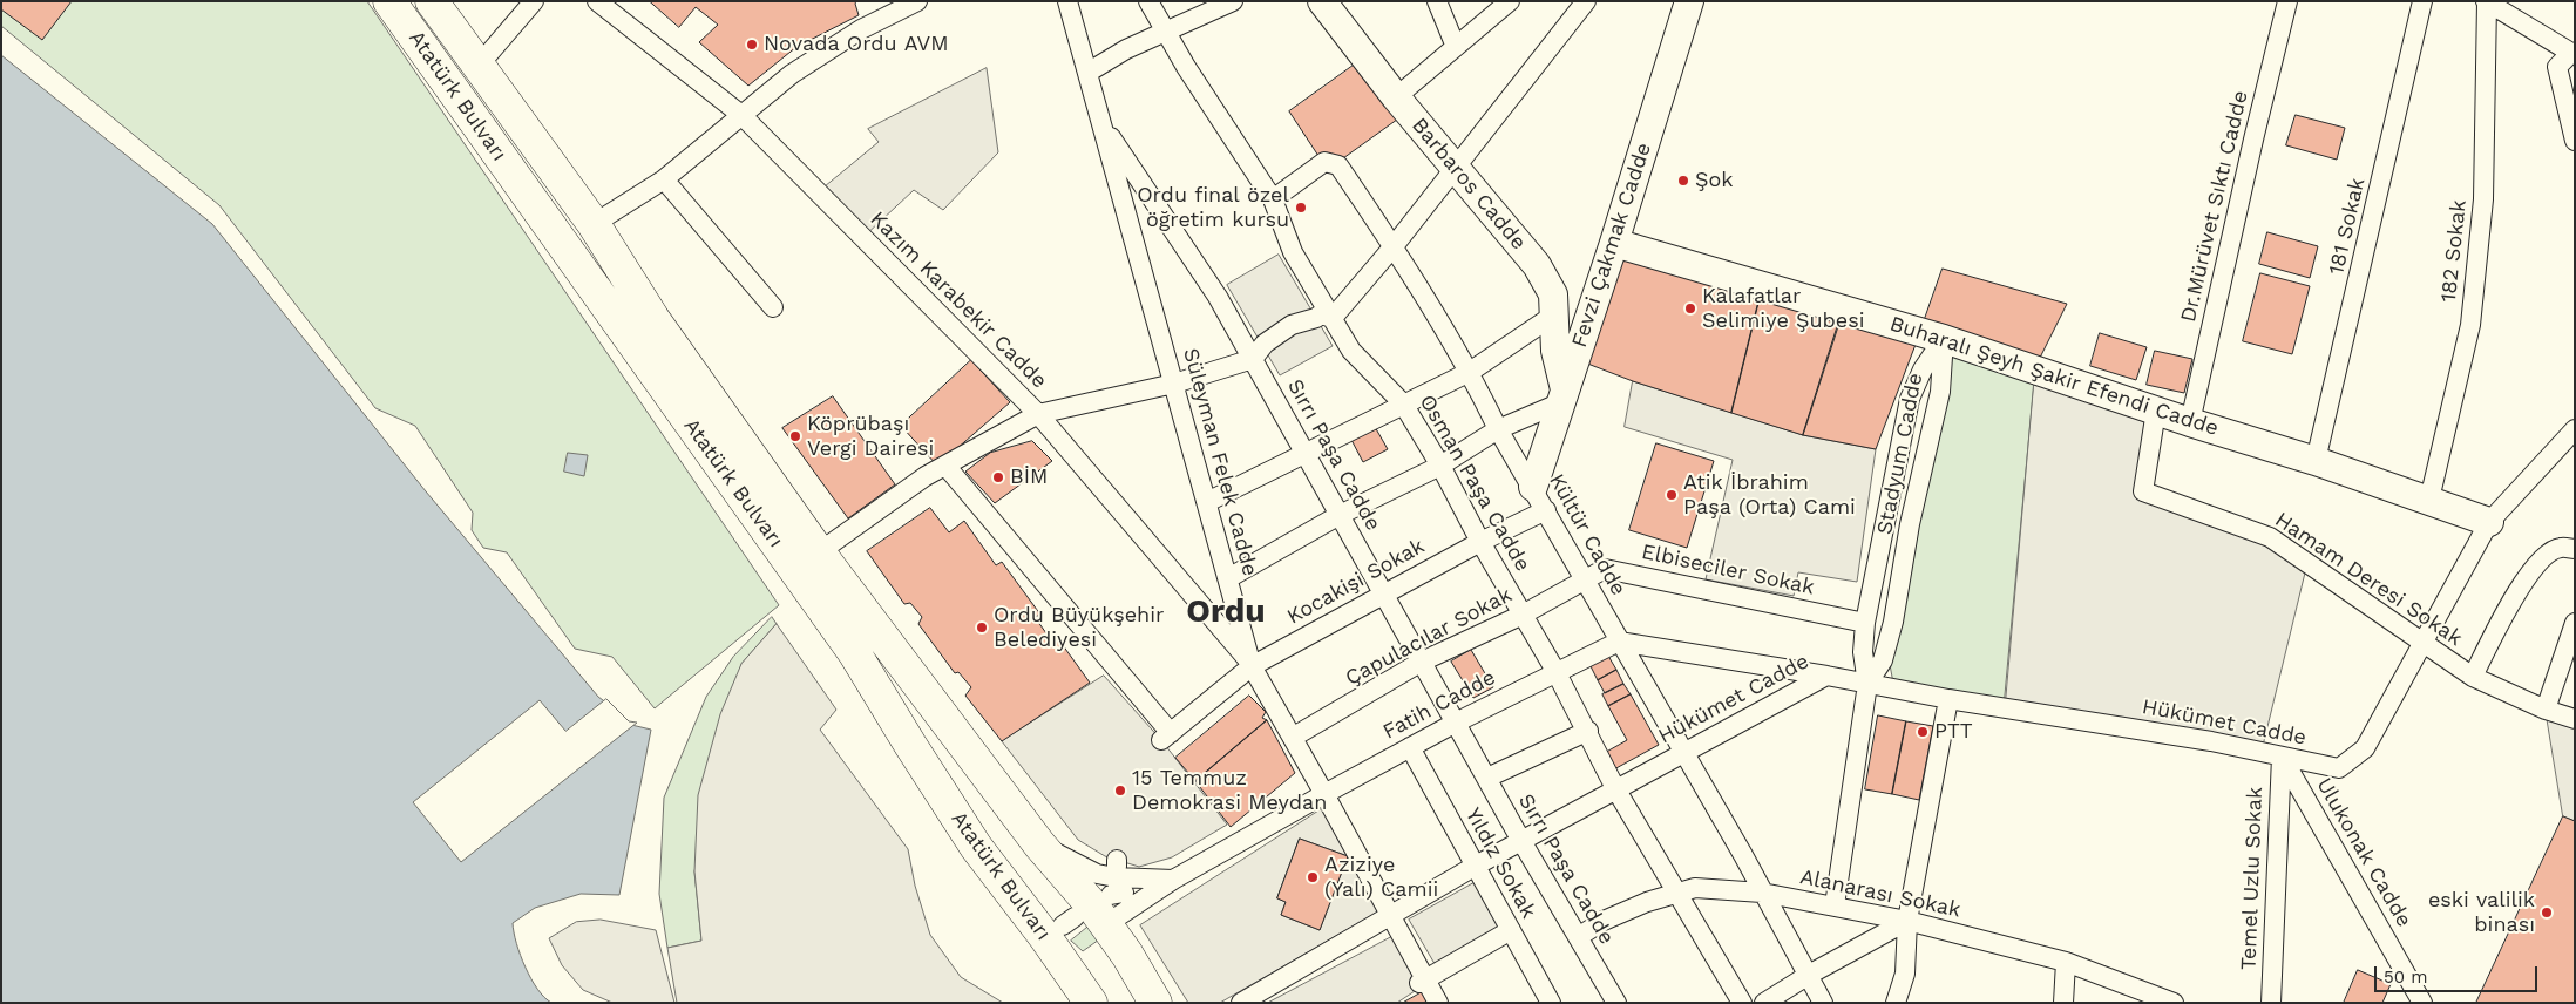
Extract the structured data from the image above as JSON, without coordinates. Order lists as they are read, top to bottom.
{
  "streets": {
    "highway": ["Atatürk Bulvarı"],
    "street": [
      "Barbaros Cadde",
      "Dr.Mürüvet Sıktı Cadde",
      "181 Sokak",
      "Fevzi Çakmak Cadde",
      "182 Sokak",
      "Kazım Karabekir Cadde",
      "Buharalı Şeyh Şakir Efendi Cadde",
      "Stadyum Cadde",
      "Sırrı Paşa Cadde",
      "Süleyman Felek Cadde",
      "Osman Paşa Cadde",
      "Kültür Cadde",
      "Elbiseciler Sokak",
      "Hamam Deresi Sokak",
      "Kocakişi Sokak",
      "Çapulacılar Sokak",
      "Hükümet Cadde",
      "Fatih Cadde",
      "Ulukonak Cadde",
      "Yıldız Sokak",
      "Temel Uzlu Sokak",
      "Alanarası Sokak"
    ]
  },
  "crossings": [
    ["Atatürk Bulvarı", "Fatih Cadde"],
    ["Barbaros Cadde", "Fevzi Çakmak Cadde"],
    ["Dr.Mürüvet Sıktı Cadde", "Buharalı Şeyh Şakir Efendi Cadde"],
    ["181 Sokak", "Buharalı Şeyh Şakir Efendi Cadde"],
    ["Fevzi Çakmak Cadde", "Buharalı Şeyh Şakir Efendi Cadde"],
    ["Fevzi Çakmak Cadde", "Kültür Cadde"],
    ["Fevzi Çakmak Cadde", "Kocakişi Sokak"],
    ["182 Sokak", "Buharalı Şeyh Şakir Efendi Cadde"],
    ["Kazım Karabekir Cadde", "Süleyman Felek Cadde"],
    ["Kazım Karabekir Cadde", "Kocakişi Sokak"],
    ["Buharalı Şeyh Şakir Efendi Cadde", "Stadyum Cadde"],
    ["Buharalı Şeyh Şakir Efendi Cadde", "Hamam Deresi Sokak"],
    ["Stadyum Cadde", "Elbiseciler Sokak"],
    ["Stadyum Cadde", "Hükümet Cadde"],
    ["Stadyum Cadde", "Alanarası Sokak"],
    ["Sırrı Paşa Cadde", "Süleyman Felek Cadde"],
    ["Sırrı Paşa Cadde", "Kocakişi Sokak"],
    ["Sırrı Paşa Cadde", "Çapulacılar Sokak"],
    ["Sırrı Paşa Cadde", "Hükümet Cadde"],
    ["Sırrı Paşa Cadde", "Fatih Cadde"],
    ["Sırrı Paşa Cadde", "Alanarası Sokak"],
    ["Süleyman Felek Cadde", "Kocakişi Sokak"],
    ["Süleyman Felek Cadde", "Çapulacılar Sokak"],
    ["Süleyman Felek Cadde", "Hükümet Cadde"],
    ["Süleyman Felek Cadde", "Fatih Cadde"],
    ["Osman Paşa Cadde", "Kültür Cadde"],
    ["Osman Paşa Cadde", "Kocakişi Sokak"],
    ["Osman Paşa Cadde", "Çapulacılar Sokak"],
    ["Osman Paşa Cadde", "Hükümet Cadde"],
    ["Osman Paşa Cadde", "Fatih Cadde"],
    ["Osman Paşa Cadde", "Alanarası Sokak"],
    ["Kültür Cadde", "Elbiseciler Sokak"],
    ["Kültür Cadde", "Kocakişi Sokak"],
    ["Kültür Cadde", "Çapulacılar Sokak"],
    ["Kültür Cadde", "Hükümet Cadde"],
    ["Kültür Cadde", "Fatih Cadde"],
    ["Kültür Cadde", "Alanarası Sokak"],
    ["Elbiseciler Sokak", "Çapulacılar Sokak"],
    ["Hamam Deresi Sokak", "Hükümet Cadde"],
    ["Hükümet Cadde", "Ulukonak Cadde"],
    ["Hükümet Cadde", "Yıldız Sokak"],
    ["Hükümet Cadde", "Temel Uzlu Sokak"],
    ["Fatih Cadde", "Yıldız Sokak"],
    ["Ulukonak Cadde", "Temel Uzlu Sokak"]
  ],
  "districts": ["Ordu"],
  "places": [
    "Novada Ordu AVM",
    "Şok",
    "Ordu final özel öğretim kursu",
    "Kalafatlar Selimiye Şubesi",
    "Köprübaşı Vergi Dairesi",
    "BİM",
    "Atik İbrahim Paşa (Orta) Cami",
    "Ordu Büyükşehir Belediyesi",
    "PTT",
    "15 Temmuz Demokrasi Meydan",
    "Aziziye (Yalı) Camii",
    "eski valilik binası"
  ],
  "scale_bar": "50 m"
}
